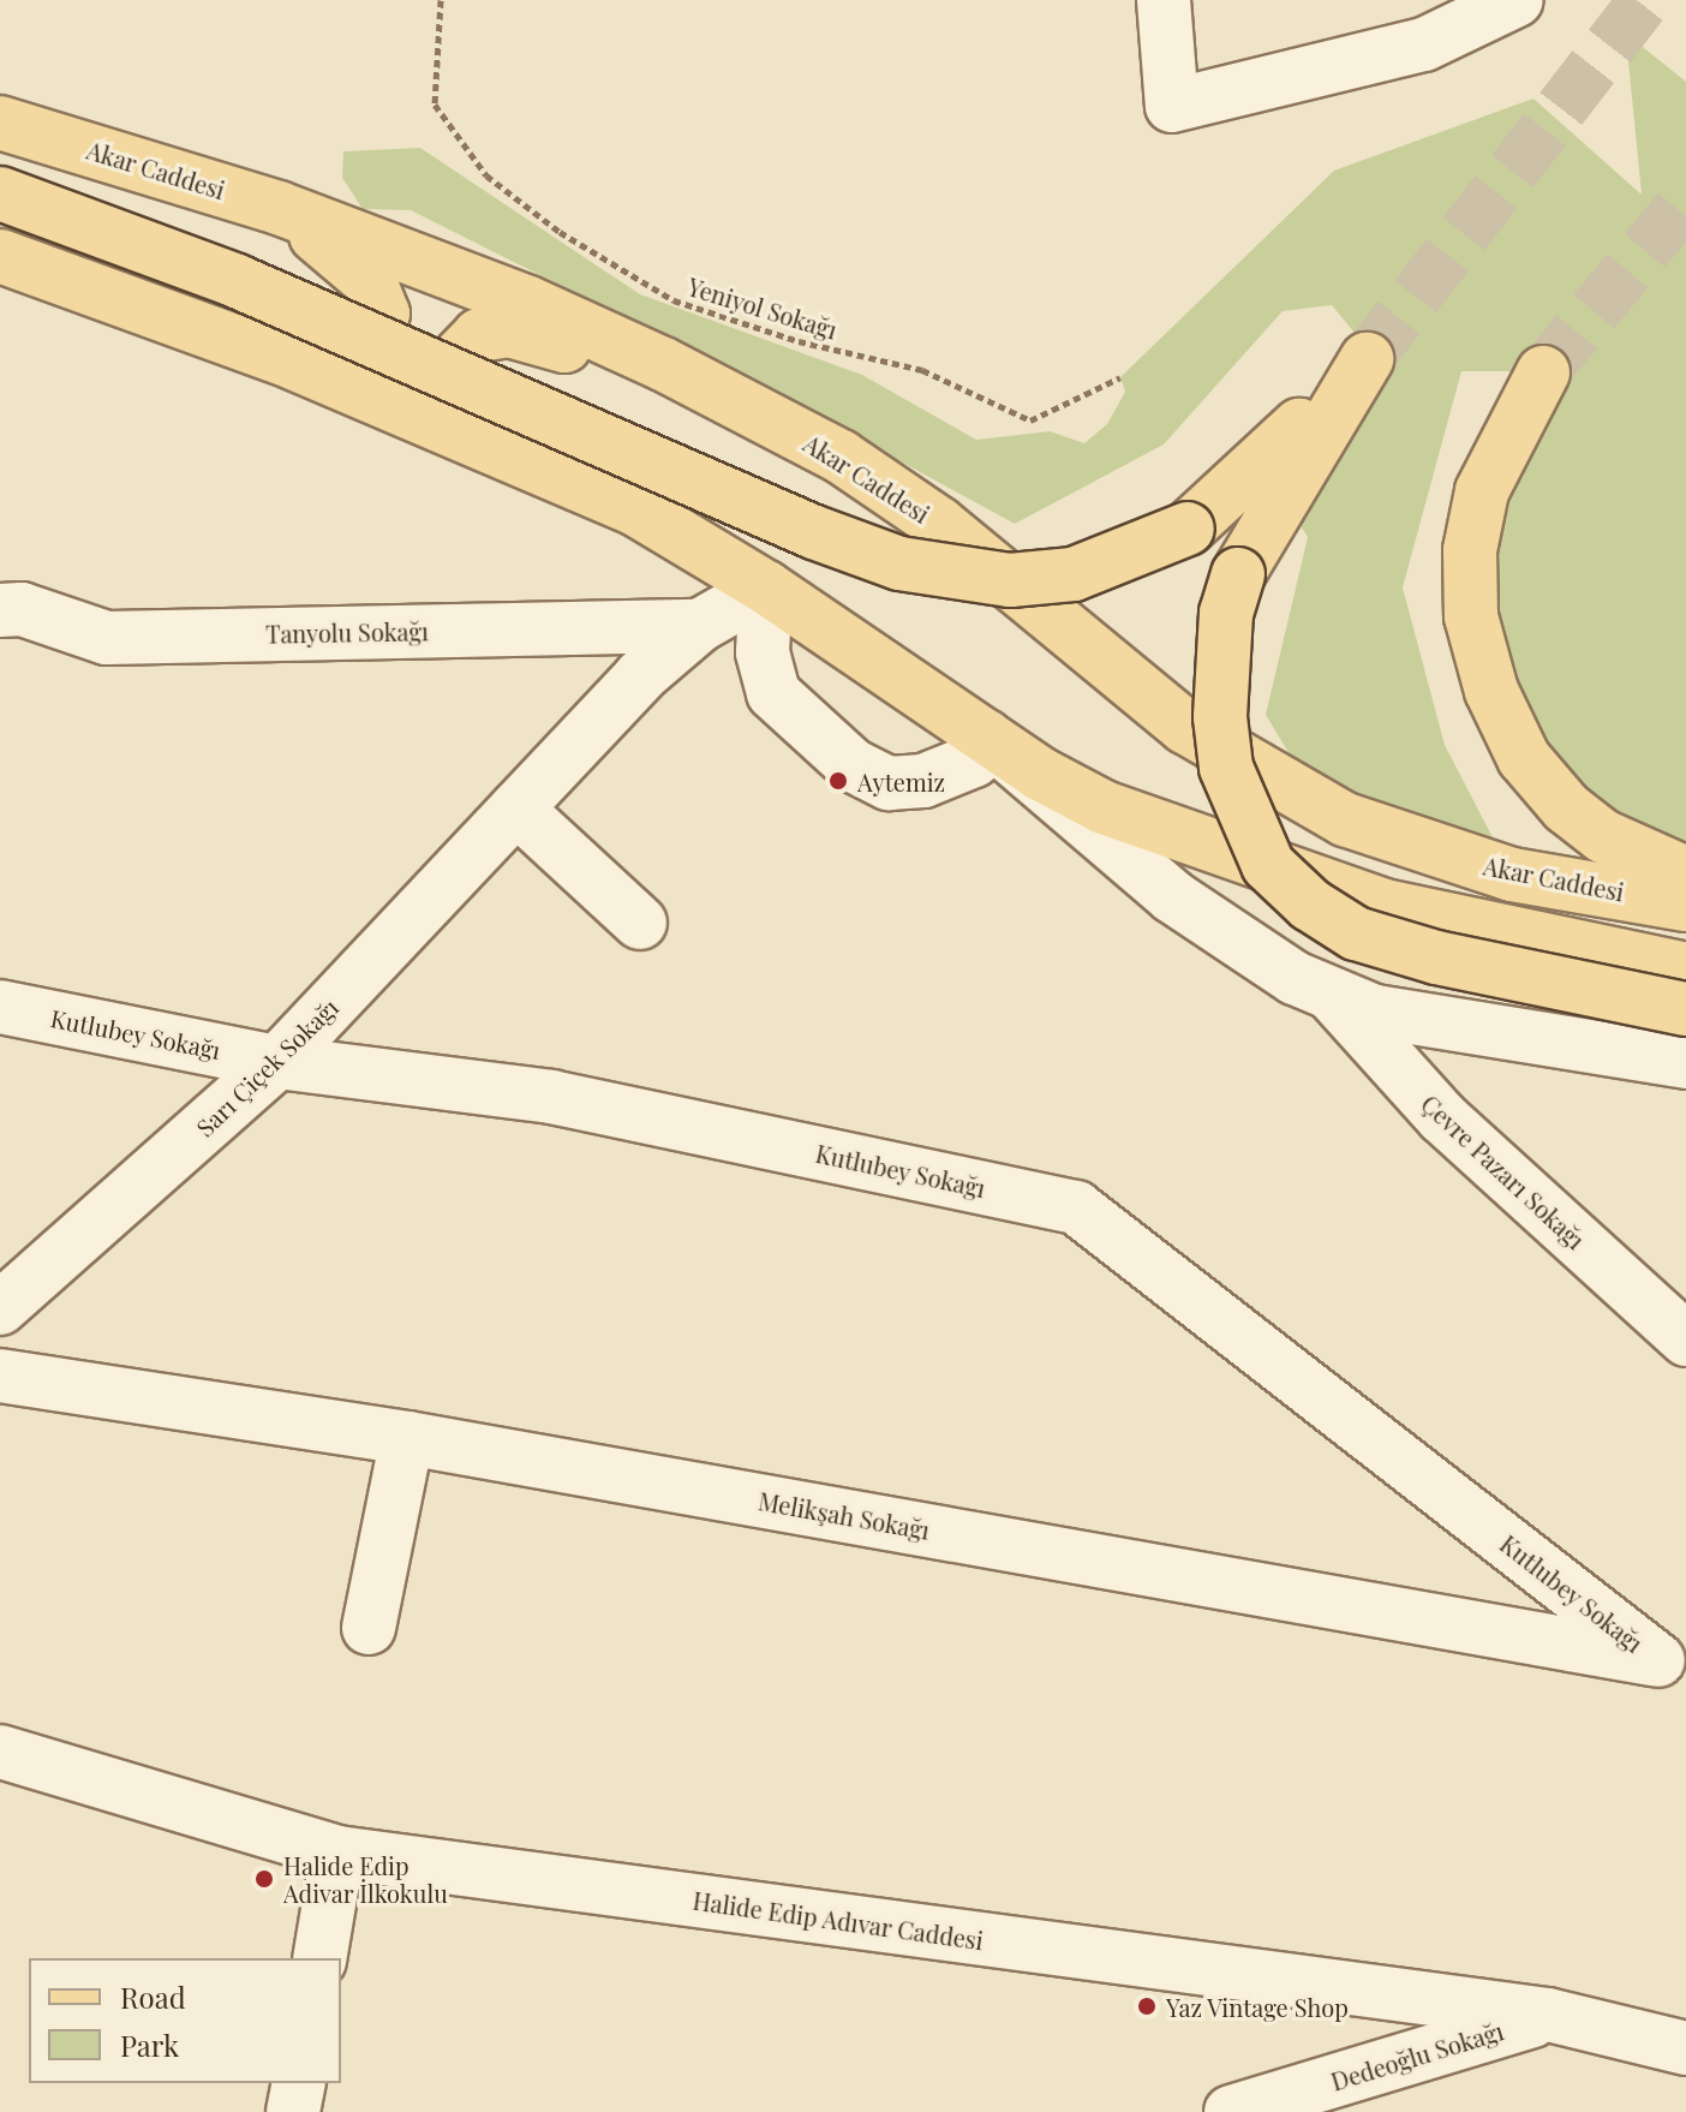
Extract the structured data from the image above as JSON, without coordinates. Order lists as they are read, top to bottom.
{
  "streets": {
    "main road": ["Akar Caddesi"],
    "street": [
      "Tanyolu Sokağı",
      "Kutlubey Sokağı",
      "Sarı Çiçek Sokağı",
      "Çevre Pazarı Sokağı",
      "Melikşah Sokağı",
      "Halide Edip Adıvar Caddesi",
      "Dedeoğlu Sokağı"
    ],
    "path": ["Yeniyol Sokağı"]
  },
  "crossings": [
    ["Tanyolu Sokağı", "Sarı Çiçek Sokağı"],
    ["Kutlubey Sokağı", "Sarı Çiçek Sokağı"],
    ["Kutlubey Sokağı", "Melikşah Sokağı"],
    ["Halide Edip Adıvar Caddesi", "Dedeoğlu Sokağı"]
  ],
  "places": ["Aytemiz", "Halide Edip Adivar İlkokulu", "Yaz Vintage Shop"],
  "legend": ["Road", "Park"]
}
